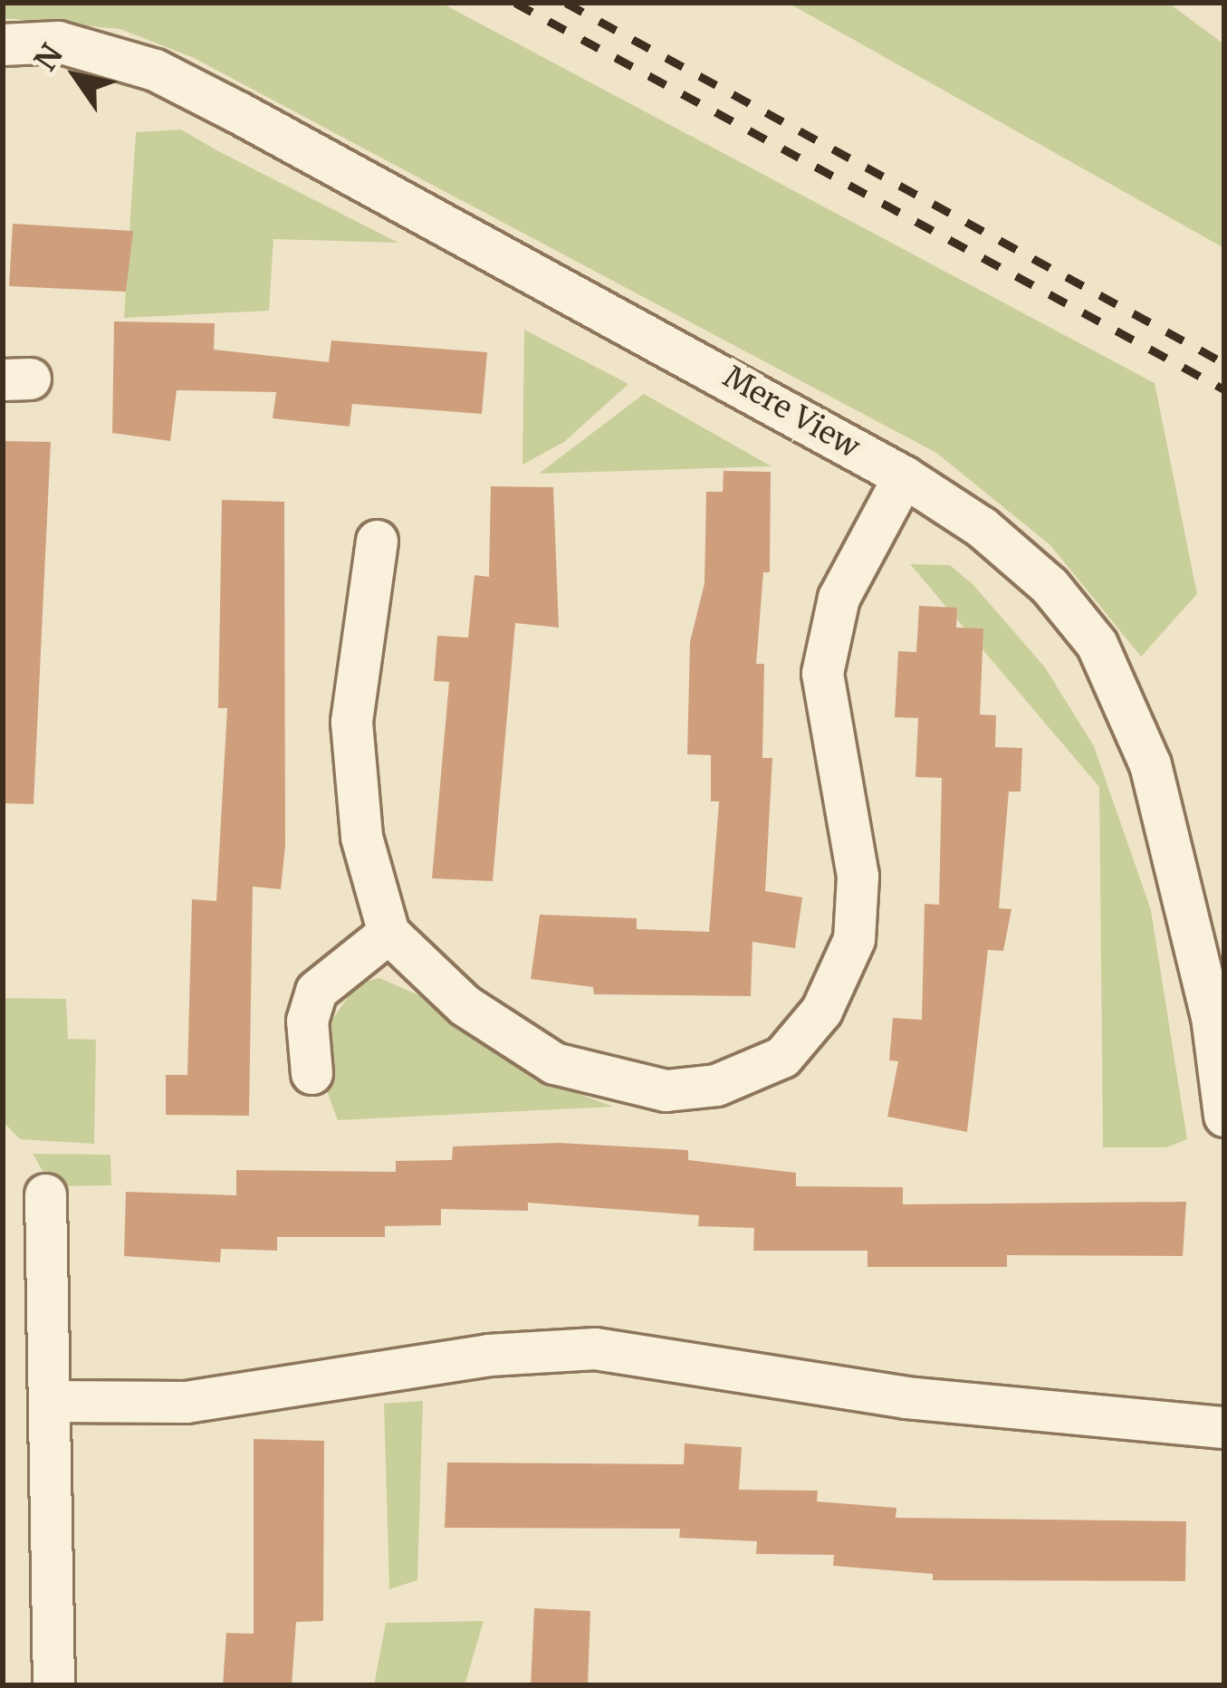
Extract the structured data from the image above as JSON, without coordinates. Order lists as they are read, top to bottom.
{
  "streets": {
    "street": ["Mere View"]
  },
  "north": "top left"
}
